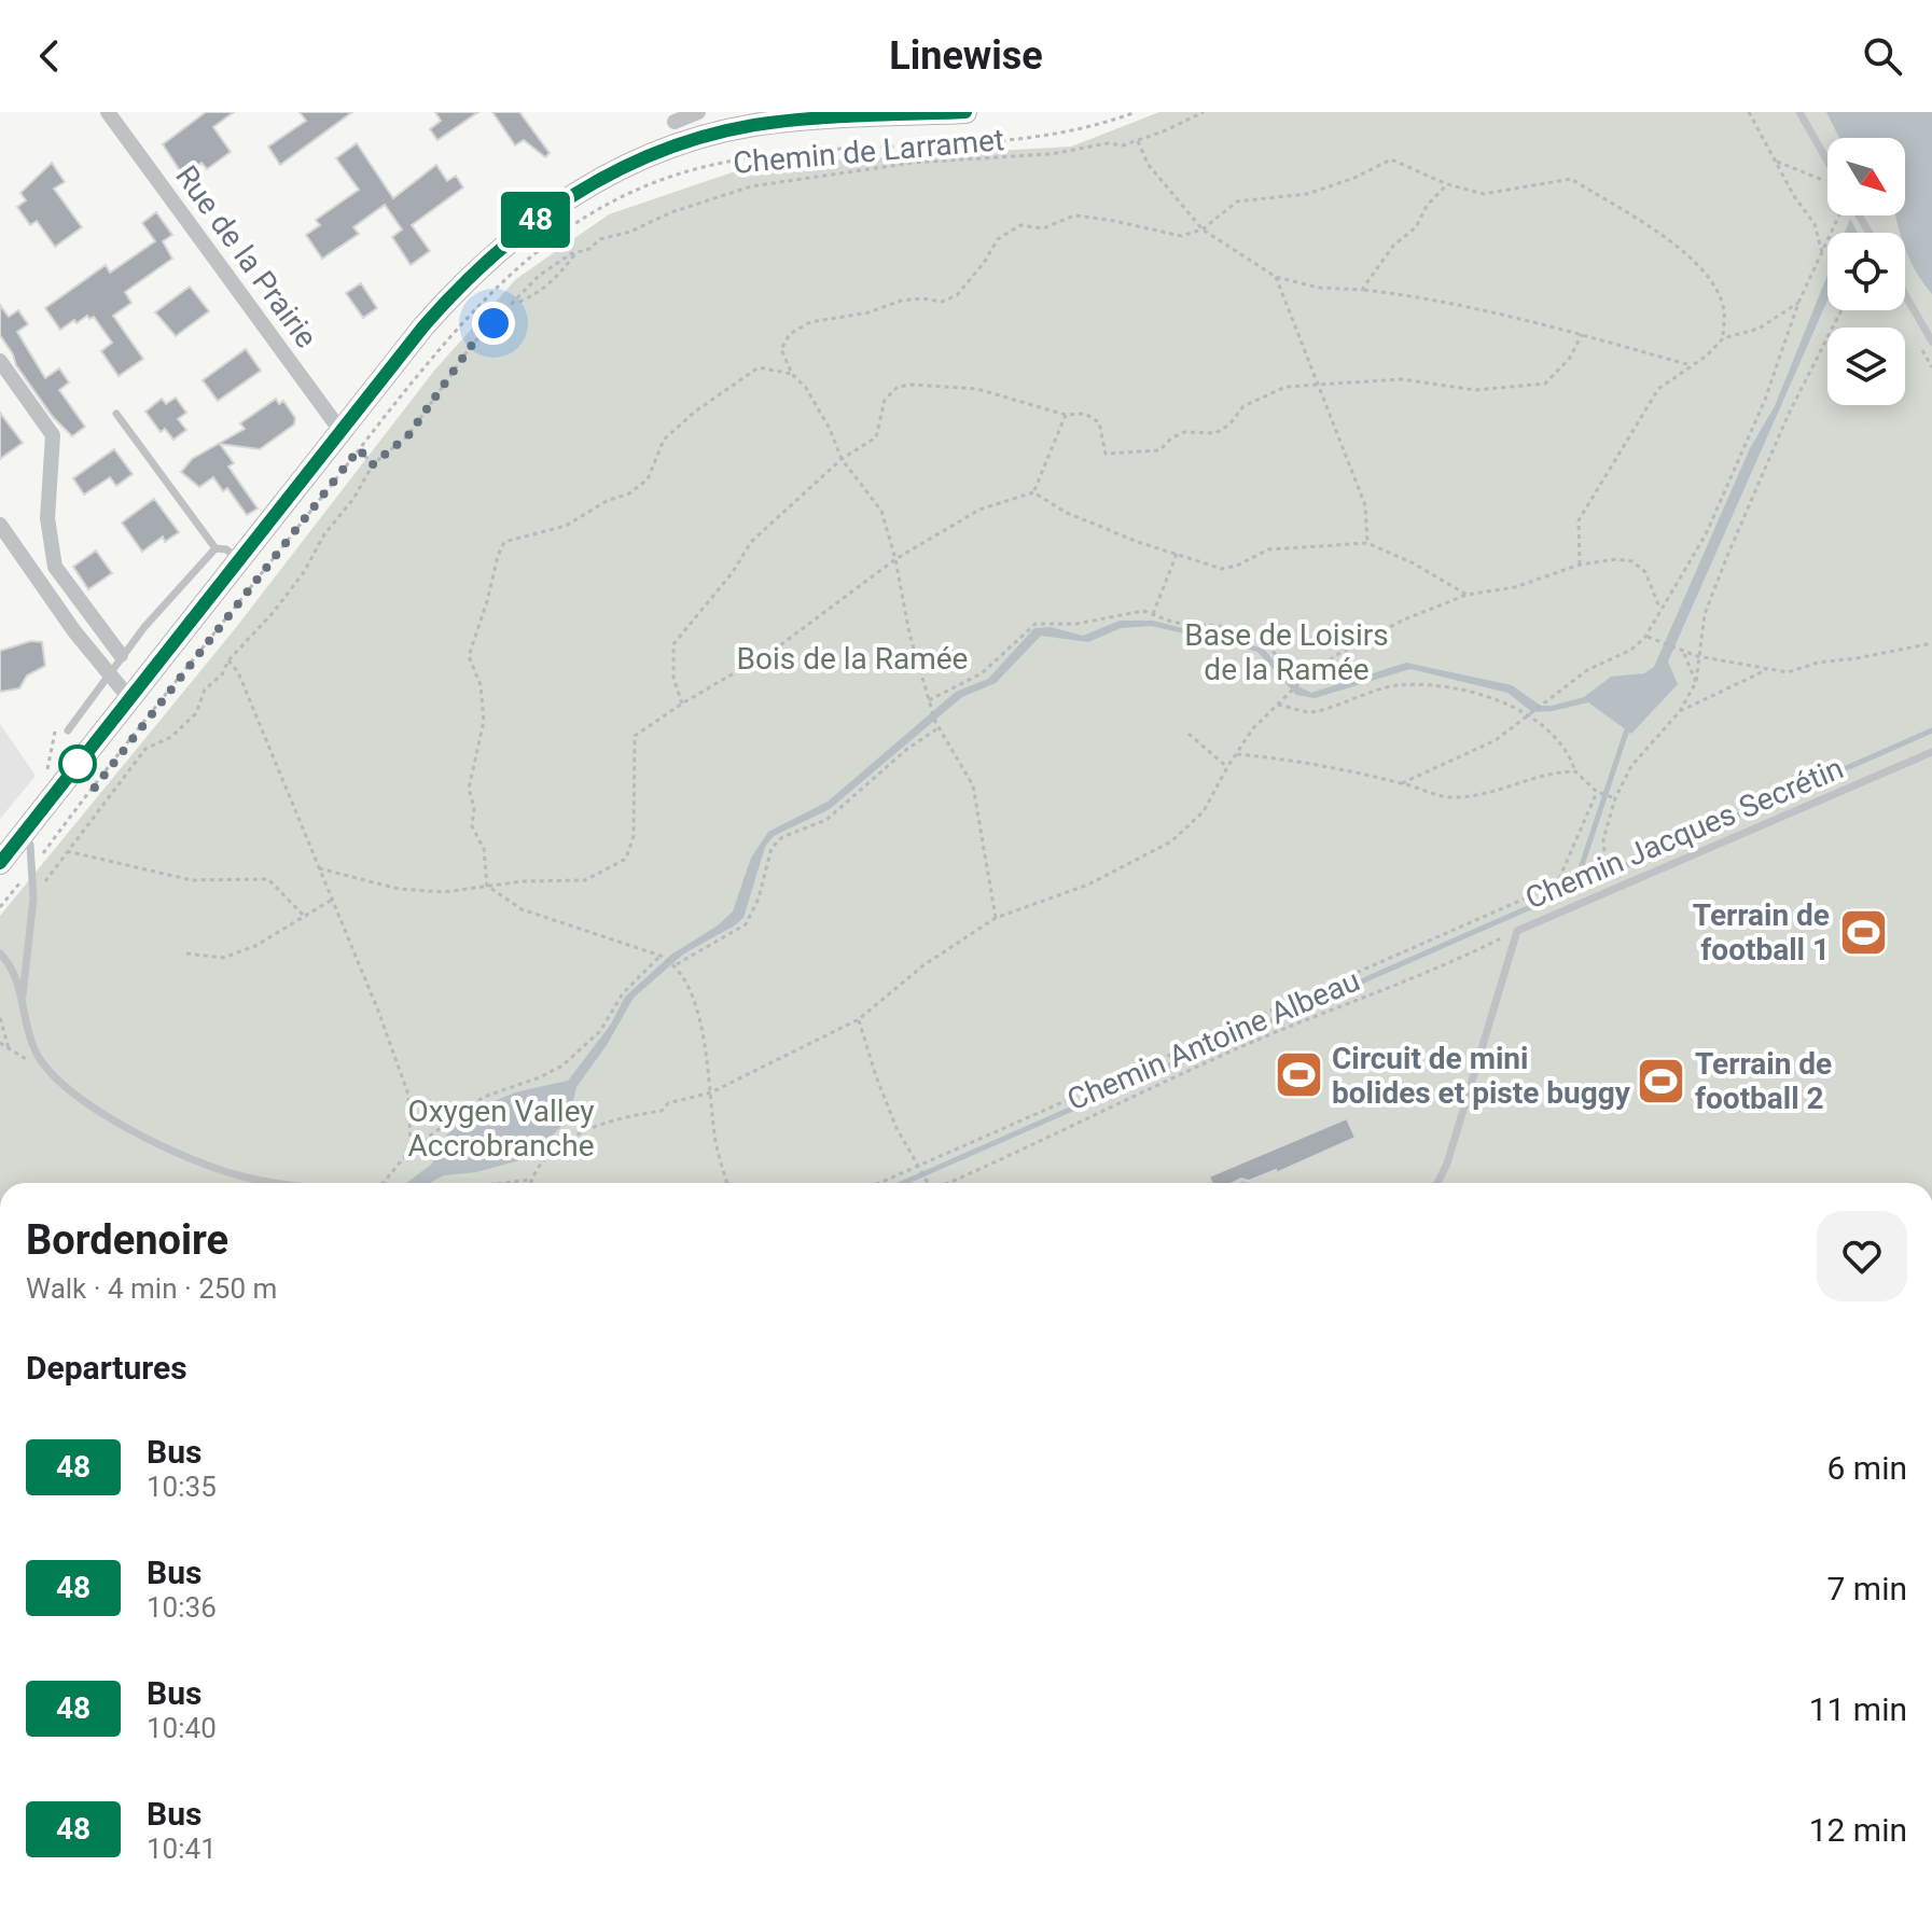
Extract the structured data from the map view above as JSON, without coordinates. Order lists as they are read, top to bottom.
{
  "streets": {
    "main road": ["Chemin de Larramet"],
    "street": ["Rue de la Prairie"],
    "lane": ["Chemin Jacques Secrétin"],
    "path": ["Chemin Antoine Albeau"]
  },
  "crossings": [
    ["Chemin de Larramet", "Rue de la Prairie"],
    ["Chemin Jacques Secrétin", "Chemin Antoine Albeau"]
  ],
  "parks": ["Base de Loisirs de la Ramée", "Bois de la Ramée", "Oxygen Valley Accrobranche"],
  "places": {
    "sports": ["Terrain de football 1", "Circuit de mini bolides et piste buggy", "Terrain de football 2"]
  },
  "lines": ["bus line 48"],
  "north": "bottom right",
  "page": {
    "header": "Linewise",
    "on_map": "48",
    "heading": [
      ["Bordenoire", "Walk · 4 min · 250 m"],
      "Departures"
    ],
    "list": [
      {
        "mark": "48",
        "name": "Bus",
        "note": "10:35",
        "value": "6 min"
      },
      {
        "mark": "48",
        "name": "Bus",
        "note": "10:36",
        "value": "7 min"
      },
      {
        "mark": "48",
        "name": "Bus",
        "note": "10:40",
        "value": "11 min"
      },
      {
        "mark": "48",
        "name": "Bus",
        "note": "10:41",
        "value": "12 min"
      }
    ]
  }
}
